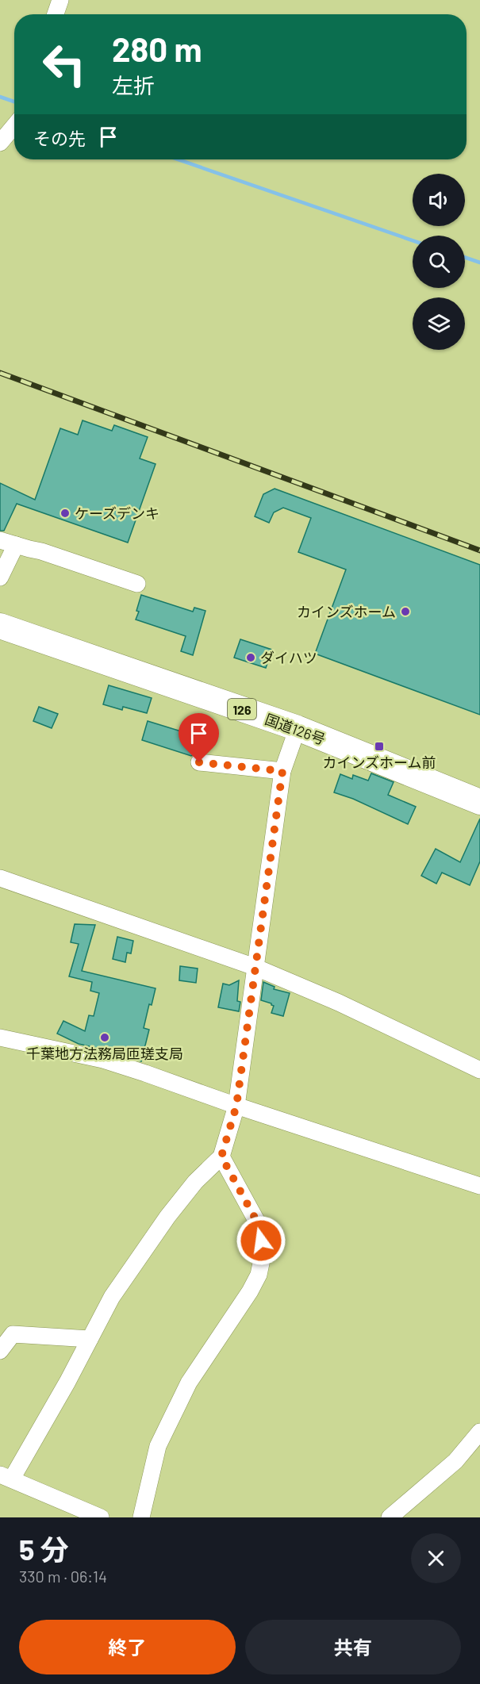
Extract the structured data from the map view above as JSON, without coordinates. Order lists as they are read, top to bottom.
{
  "streets": {
    "highway": ["126", "国道126号"]
  },
  "places": {
    "other": [
      "ケーズデンキ",
      "カインズホーム",
      "ダイハツ",
      "千葉地方法務局匝瑳支局"
    ],
    "transit": ["カインズホーム前"]
  },
  "page": {
    "turn": ["280 m", "左折"],
    "then": "その先",
    "heading": ["5 分", "330 m · 06:14"],
    "buttons": ["終了", "共有"]
  }
}
